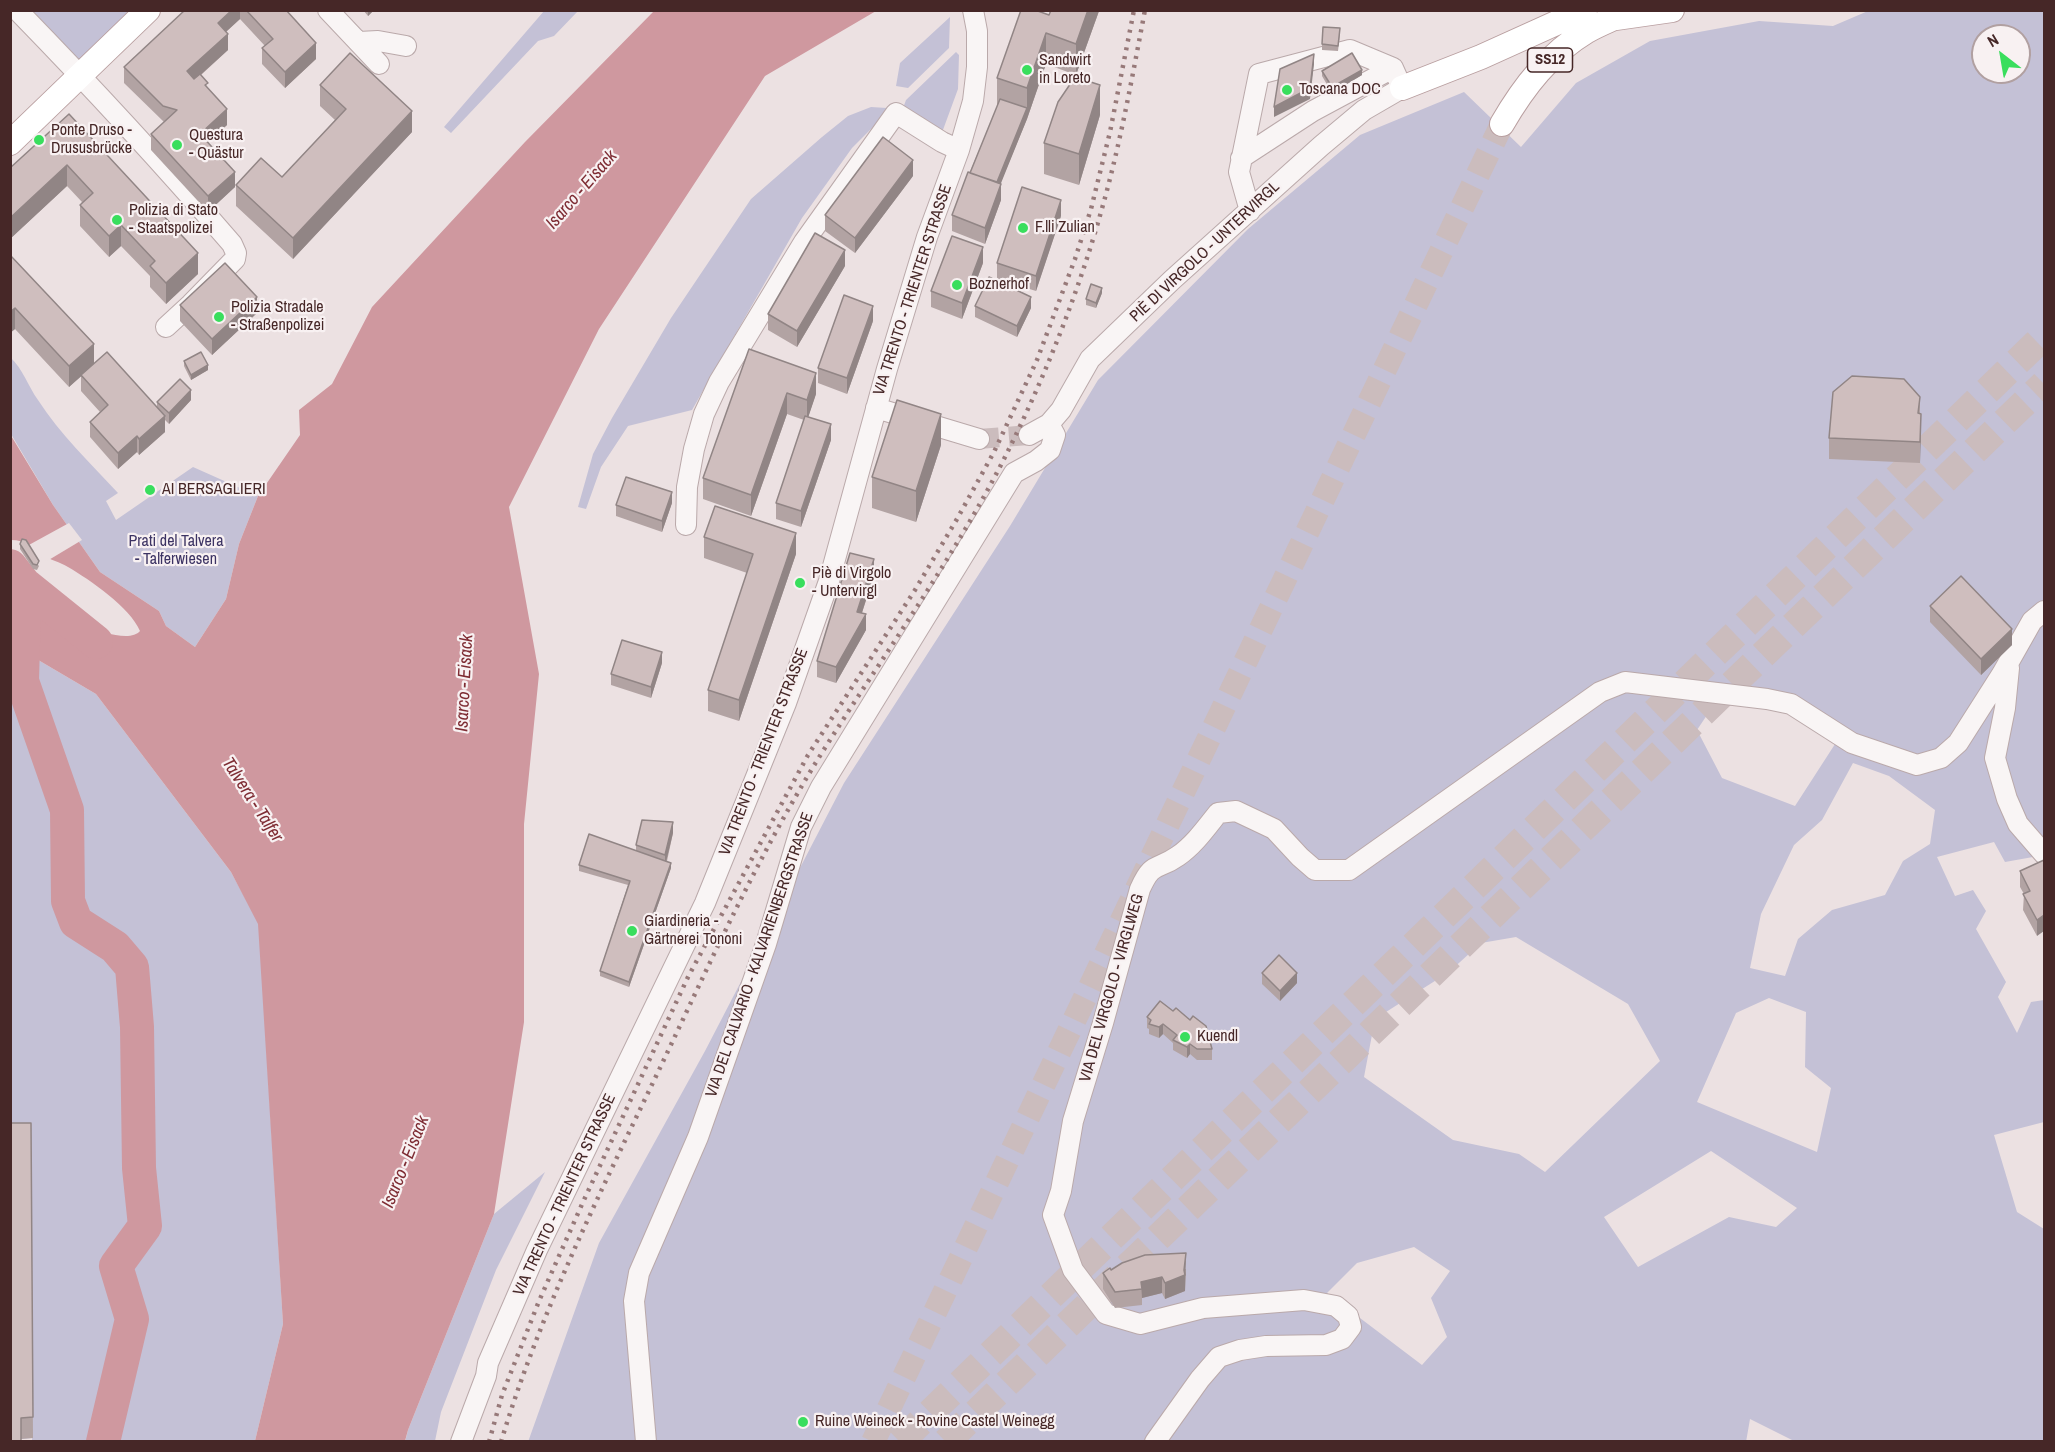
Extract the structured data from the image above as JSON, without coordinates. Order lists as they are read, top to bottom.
{
  "streets": {
    "main road": ["SS12"],
    "street": [
      "PIÈ DI VIRGOLO - UNTERVIRGL",
      "VIA TRENTO - TRIENTER STRASSE",
      "VIA DEL CALVARIO - KALVARIENBERGSTRASSE",
      "VIA DEL VIRGOLO - VIRGLWEG"
    ]
  },
  "crossings": [
    ["PIÈ DI VIRGOLO - UNTERVIRGL", "VIA DEL CALVARIO - KALVARIENBERGSTRASSE"]
  ],
  "water": ["Isarco - Eisack", "Talvera - Talfer"],
  "parks": ["Prati del Talvera - Talferwiesen"],
  "places": [
    "Sandwirt in Loreto",
    "Toscana DOC",
    "Ponte Druso - Drususbrücke",
    "Questura - Quästur",
    "Polizia di Stato - Staatspolizei",
    "F.lli Zulian",
    "Boznerhof",
    "Polizia Stradale - Straßenpolizei",
    "AI BERSAGLIERI",
    "Piè di Virgolo - Untervirgl",
    "Giardineria - Gärtnerei Tononi",
    "Kuendl",
    "Ruine Weineck - Rovine Castel Weinegg"
  ],
  "north": "top left"
}
